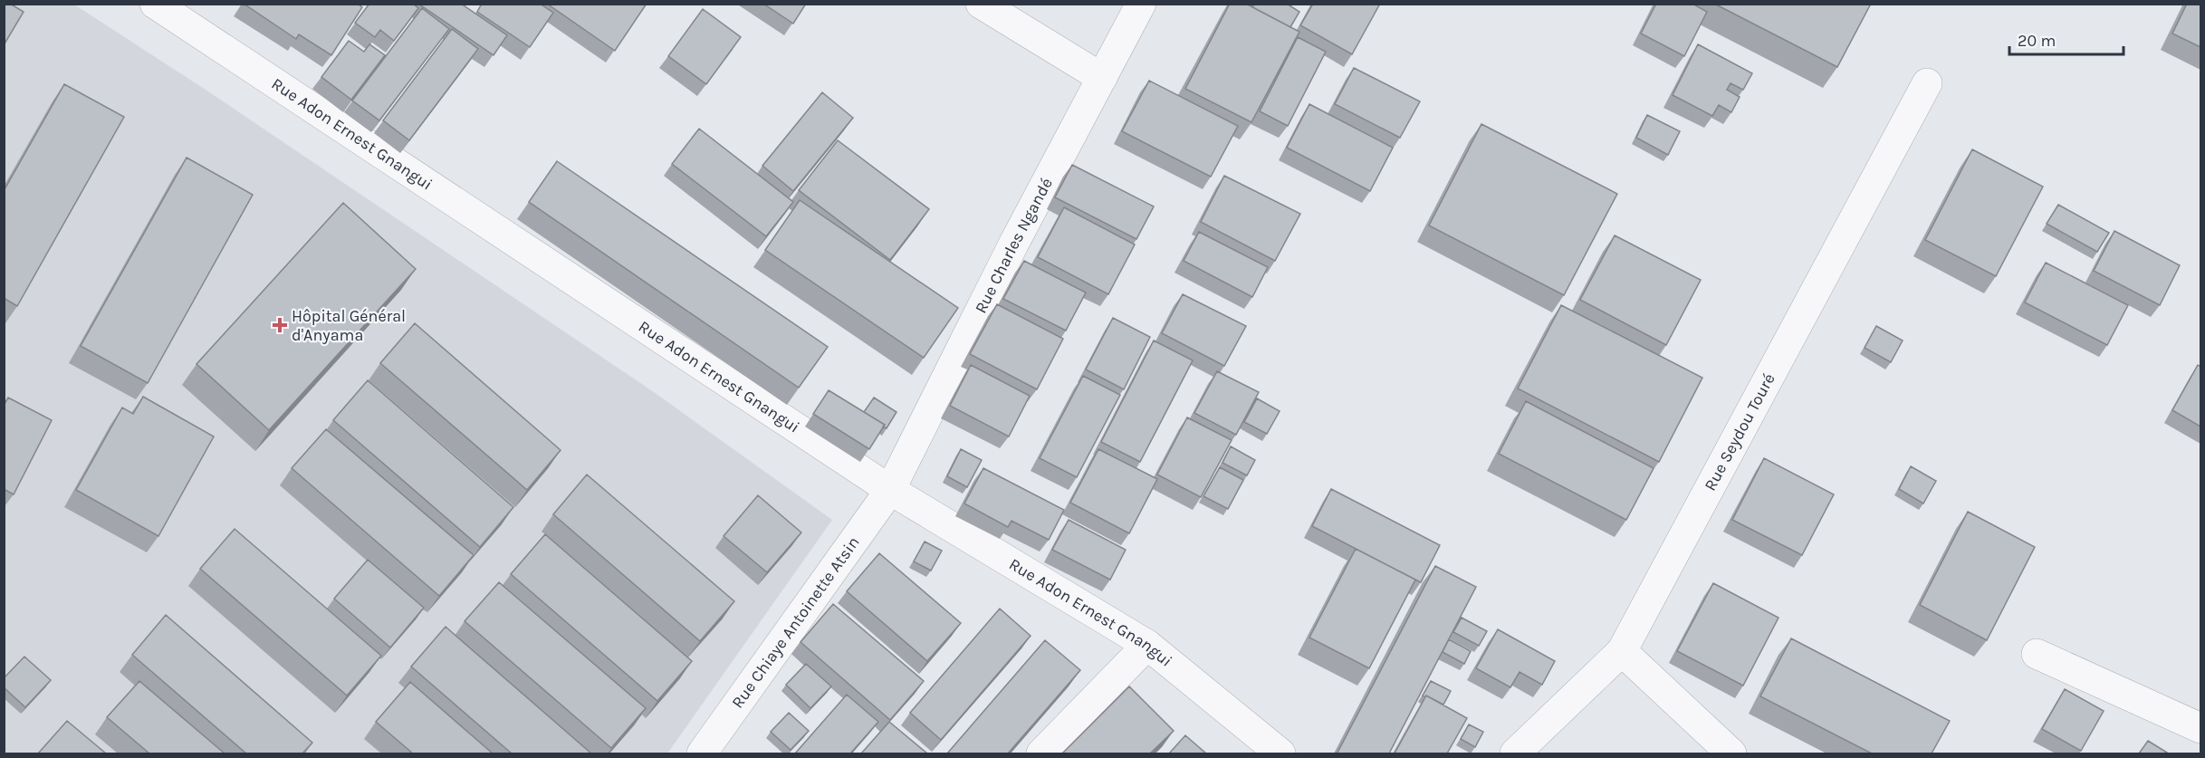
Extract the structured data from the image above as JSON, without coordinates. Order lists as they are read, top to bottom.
{
  "streets": {
    "street": [
      "Rue Adon Ernest Gnangui",
      "Rue Charles Ngandé",
      "Rue Seydou Touré",
      "Rue Chiaye Antoinette Atsin"
    ]
  },
  "crossings": [
    ["Rue Adon Ernest Gnangui", "Rue Charles Ngandé"],
    ["Rue Adon Ernest Gnangui", "Rue Chiaye Antoinette Atsin"],
    ["Rue Charles Ngandé", "Rue Chiaye Antoinette Atsin"]
  ],
  "places": {
    "health": ["Hôpital Général d'Anyama"]
  },
  "scale_bar": "20 m"
}
